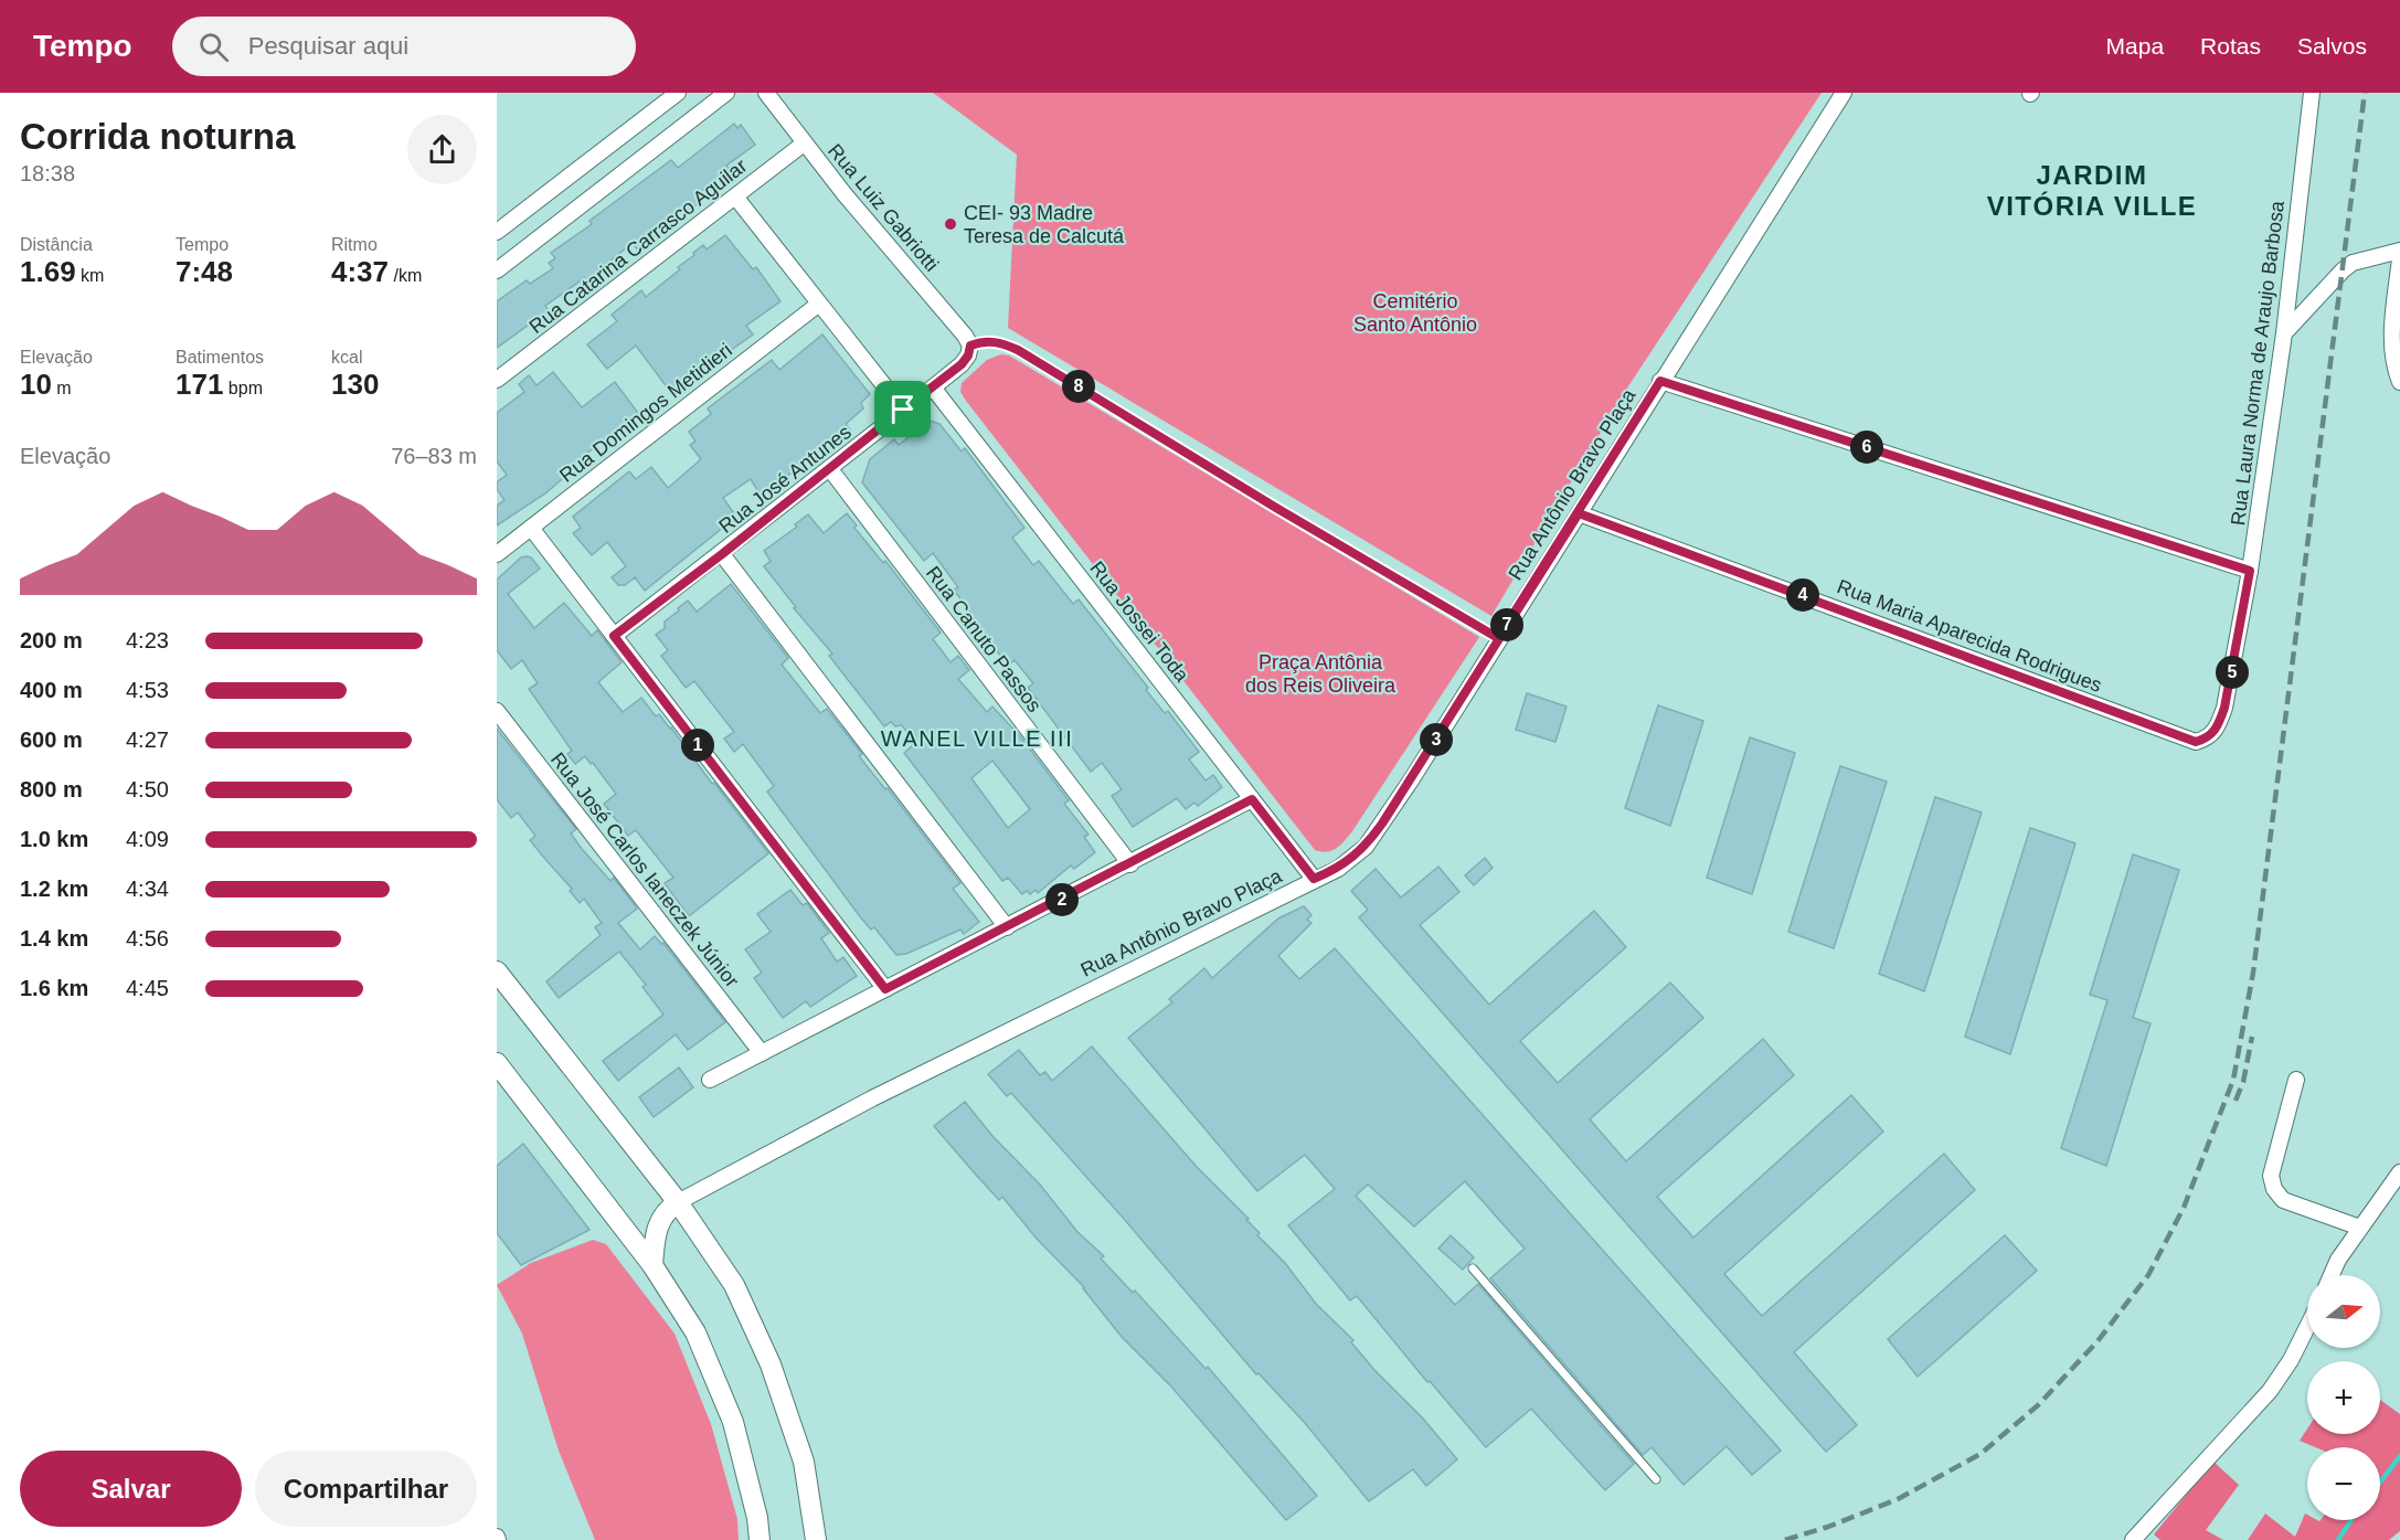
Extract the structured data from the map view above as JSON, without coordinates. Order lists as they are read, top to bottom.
{
  "streets": {
    "street": [
      "Rua Luiz Gabriotti",
      "Rua Catarina Carrasco Aguilar",
      "Rua Laura Norma de Araujo Barbosa",
      "Rua Domingos Metidieri",
      "Rua José Antunes",
      "Rua Antônio Bravo Plaça",
      "Rua Jossei Toda",
      "Rua Maria Aparecida Rodrigues",
      "Rua Canuto Passos",
      "Rua José Carlos Ianeczek Júnior"
    ]
  },
  "crossings": [
    ["Rua Luiz Gabriotti", "Rua Catarina Carrasco Aguilar"],
    ["Rua Luiz Gabriotti", "Rua José Antunes"],
    ["Rua Laura Norma de Araujo Barbosa", "Rua Maria Aparecida Rodrigues"],
    ["Rua José Antunes", "Rua Jossei Toda"],
    ["Rua José Antunes", "Rua Canuto Passos"],
    ["Rua Antônio Bravo Plaça", "Rua Jossei Toda"],
    ["Rua Antônio Bravo Plaça", "Rua Maria Aparecida Rodrigues"]
  ],
  "districts": ["JARDIM VITÓRIA VILLE", "WANEL VILLE III"],
  "parks": ["Cemitério Santo Antônio", "Praça Antônia dos Reis Oliveira"],
  "places": ["CEI- 93 Madre Teresa de Calcutá"],
  "north": "right",
  "page": {
    "header": "Tempo",
    "search": "Pesquisar aqui",
    "nav": ["Mapa", "Rotas", "Salvos"],
    "heading": ["Corrida noturna", "18:38"],
    "stats": [
      ["Distância", "1.69 km"],
      ["Tempo", "7:48"],
      ["Ritmo", "4:37 /km"],
      ["Elevação", "10 m"],
      ["Batimentos", "171 bpm"],
      ["kcal", "130"]
    ],
    "pins": [
      "8",
      "6",
      "4",
      "7",
      "5",
      "3",
      "1",
      "2"
    ],
    "chart": ["Elevação", "76–83 m"],
    "list": [
      {
        "name": "200 m",
        "note": "4:23"
      },
      {
        "name": "400 m",
        "note": "4:53"
      },
      {
        "name": "600 m",
        "note": "4:27"
      },
      {
        "name": "800 m",
        "note": "4:50"
      },
      {
        "name": "1.0 km",
        "note": "4:09"
      },
      {
        "name": "1.2 km",
        "note": "4:34"
      },
      {
        "name": "1.4 km",
        "note": "4:56"
      },
      {
        "name": "1.6 km",
        "note": "4:45"
      }
    ],
    "map_buttons": ["+", "−"],
    "buttons": ["Salvar", "Compartilhar"]
  }
}
